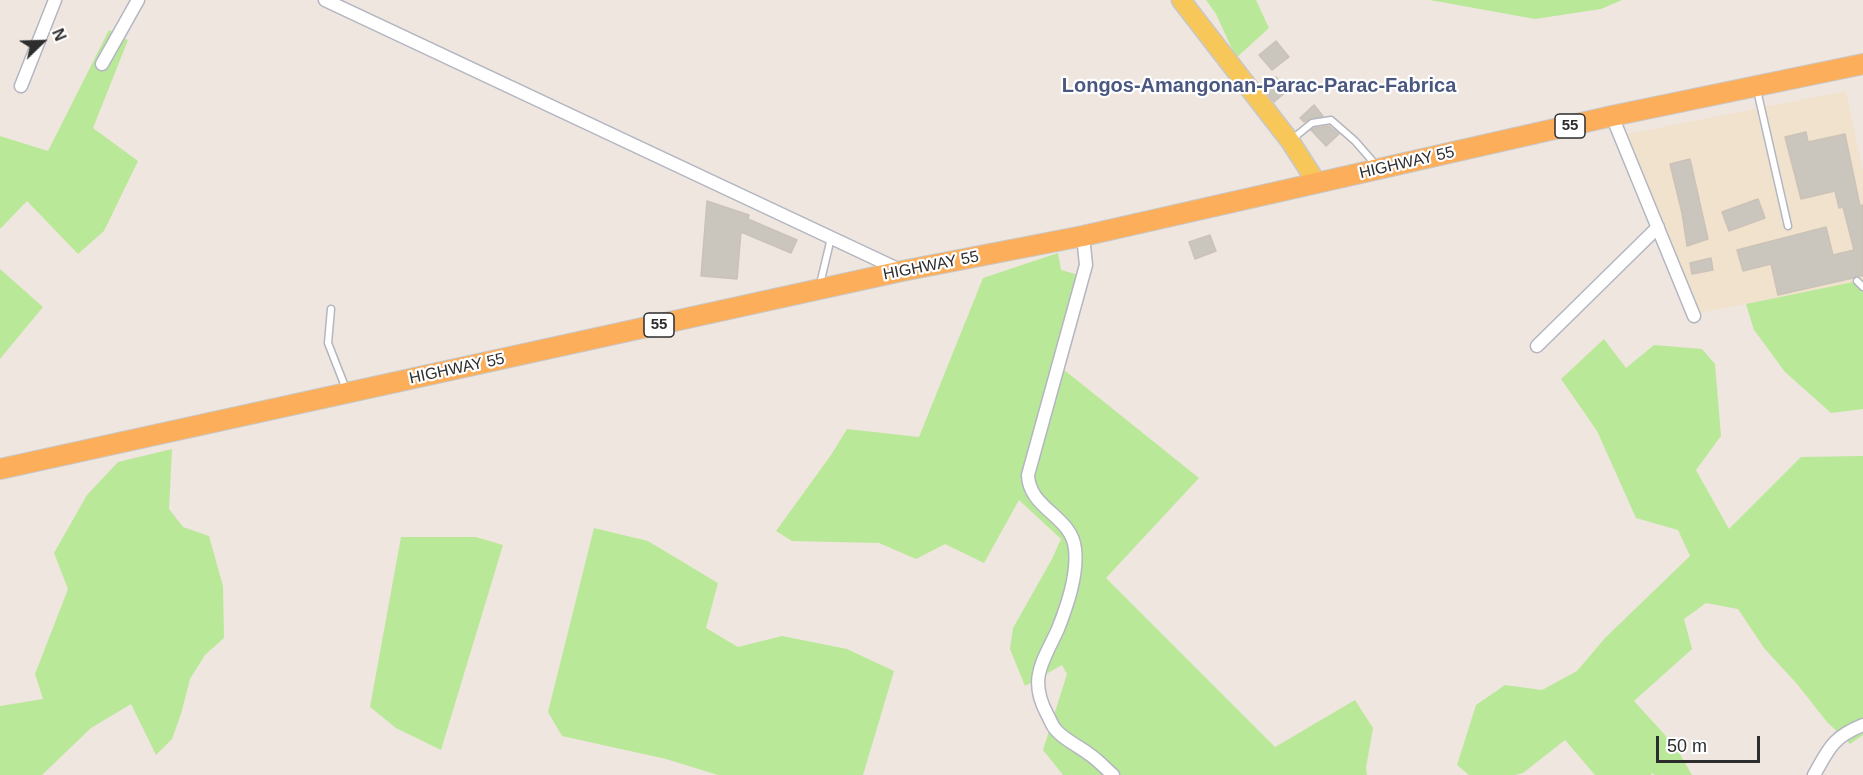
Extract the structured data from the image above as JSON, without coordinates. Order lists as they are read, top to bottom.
{
  "streets": {
    "highway": ["55", "HIGHWAY 55"]
  },
  "districts": ["Longos-Amangonan-Parac‑Parac-Fabrica"],
  "scale_bar": "50 m",
  "north": "top right"
}
